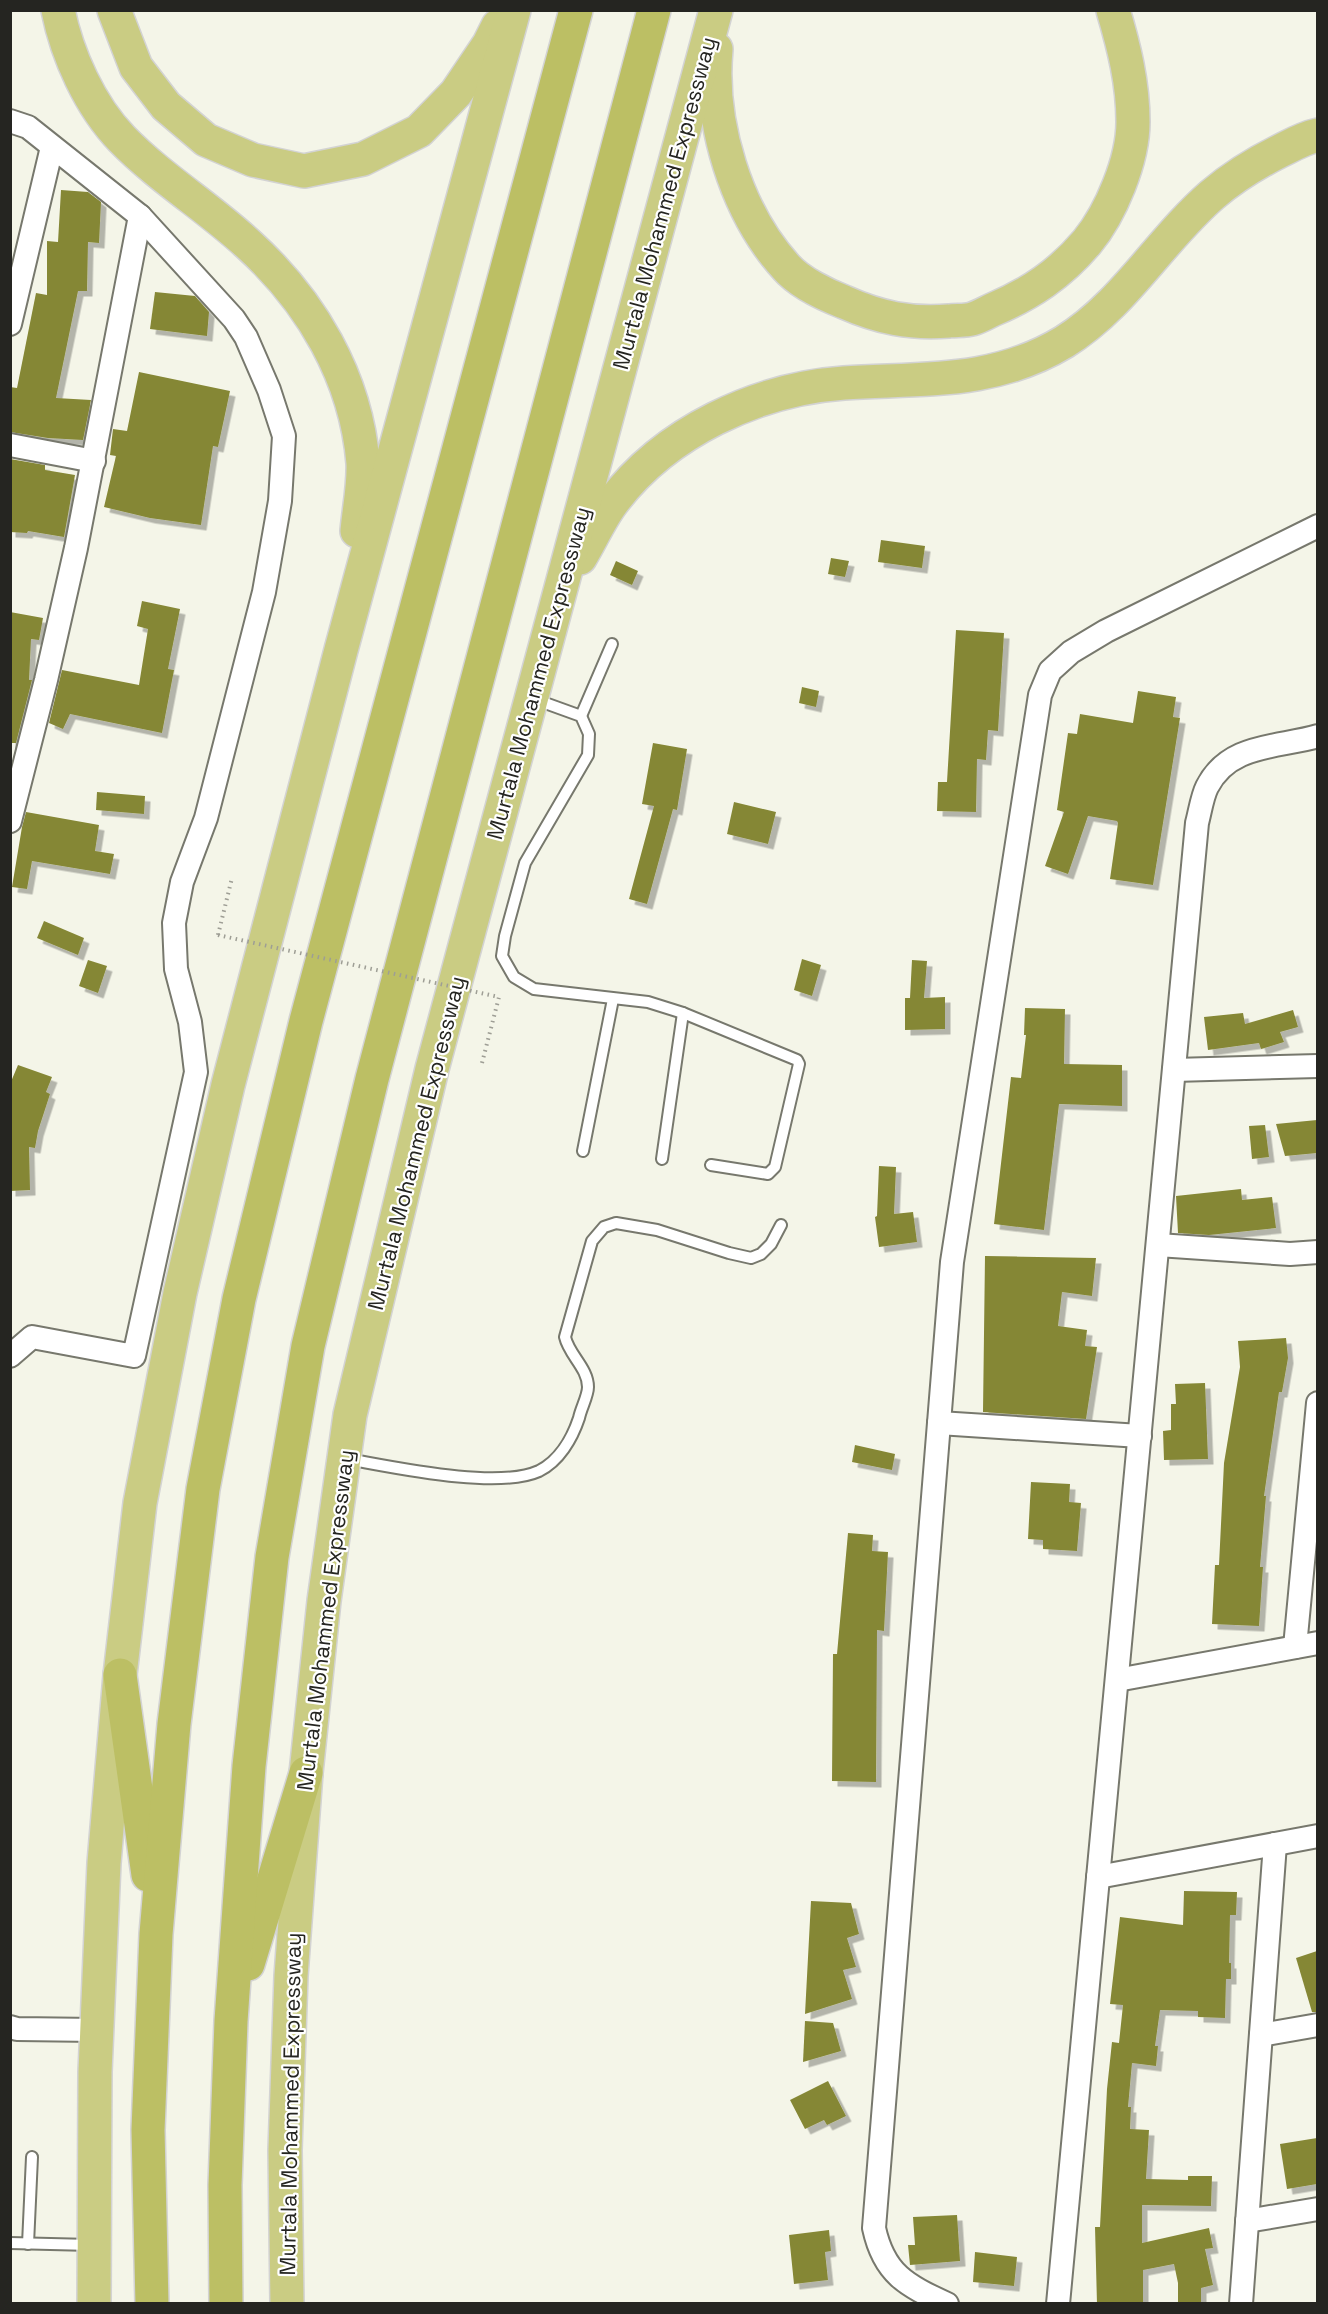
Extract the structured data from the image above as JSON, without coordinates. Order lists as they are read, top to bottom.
{
  "streets": {
    "highway": ["Murtala Mohammed Expressway"]
  }
}
